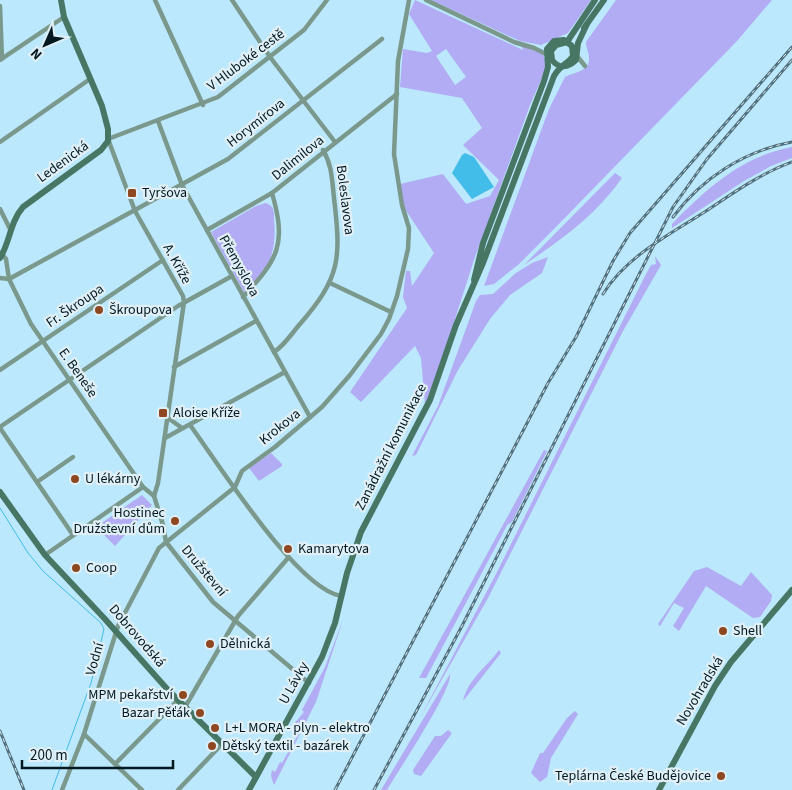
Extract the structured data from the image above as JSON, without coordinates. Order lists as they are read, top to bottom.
{
  "streets": {
    "main road": [
      "Ledenická",
      "Zanádražní komunikace",
      "Dobrovodská",
      "U Lávky",
      "Novohradská"
    ],
    "street": [
      "V Hluboké cestě",
      "Horymírova",
      "Dalimilova",
      "Boleslavova",
      "A. Kříže",
      "Přemyslova",
      "Fr. Škroupa",
      "E. Beneše",
      "Krokova",
      "Družstevní",
      "Vodní"
    ]
  },
  "crossings": [
    ["V Hluboké cestě", "Ledenická"],
    ["V Hluboké cestě", "A. Kříže"],
    ["V Hluboké cestě", "Přemyslova"],
    ["Horymírova", "A. Kříže"],
    ["Horymírova", "Přemyslova"],
    ["Dalimilova", "Boleslavova"],
    ["Dalimilova", "Přemyslova"],
    ["Dalimilova", "Krokova"],
    ["Ledenická", "A. Kříže"],
    ["Ledenická", "E. Beneše"],
    ["Boleslavova", "Přemyslova"],
    ["A. Kříže", "Fr. Škroupa"],
    ["A. Kříže", "E. Beneše"],
    ["A. Kříže", "Družstevní"],
    ["Přemyslova", "Krokova"],
    ["Fr. Škroupa", "E. Beneše"],
    ["E. Beneše", "Družstevní"],
    ["Krokova", "Družstevní"],
    ["Krokova", "Vodní"],
    ["Zanádražní komunikace", "U Lávky"],
    ["Družstevní", "Vodní"],
    ["Družstevní", "U Lávky"],
    ["Dobrovodská", "Vodní"],
    ["Dobrovodská", "U Lávky"]
  ],
  "places": {
    "transit": ["Tyršova", "Aloise Kříže"],
    "other": [
      "Škroupova",
      "U lékárny",
      "Hostinec Družstevní dům",
      "Kamarytova",
      "Coop",
      "Shell",
      "Dělnická",
      "MPM pekařství",
      "Bazar Pěťák",
      "L+L MORA - plyn - elektro",
      "Dětský textil - bazárek",
      "Teplárna České Budějovice"
    ]
  },
  "scale_bar": "200 m",
  "north": "bottom left"
}
